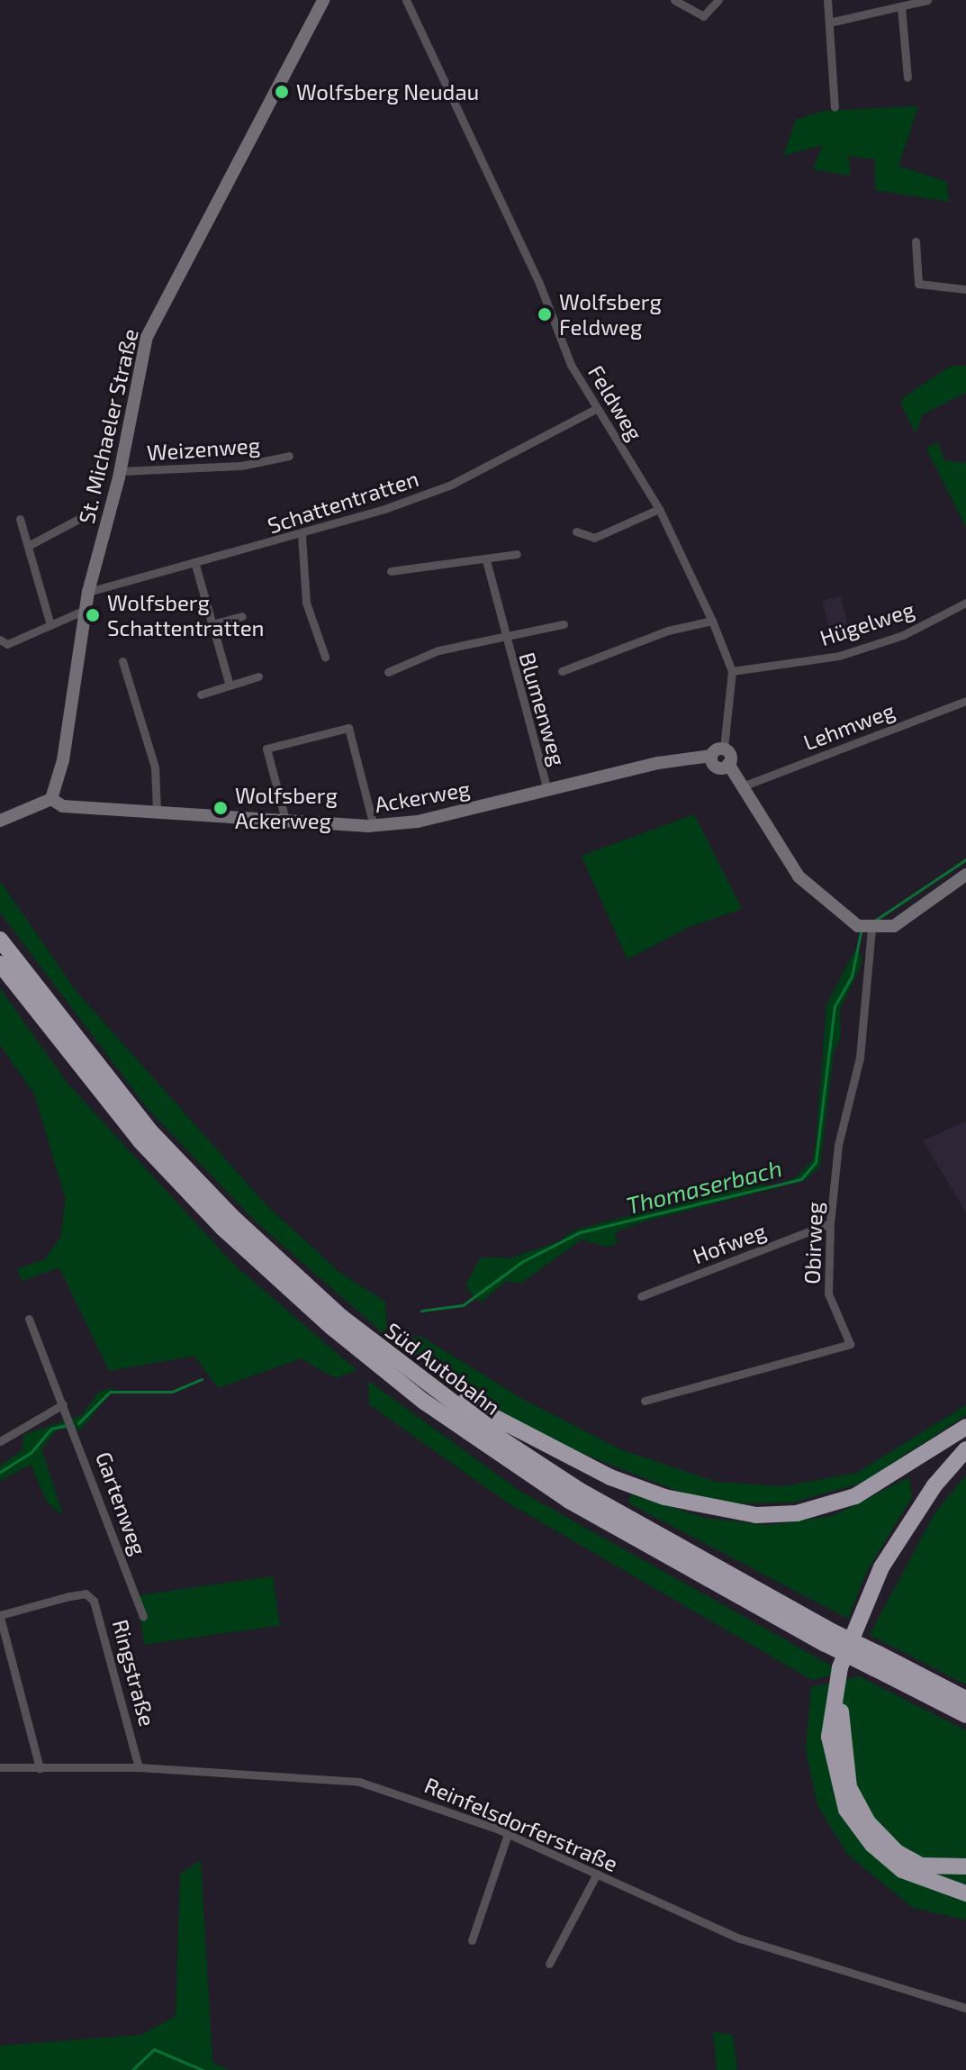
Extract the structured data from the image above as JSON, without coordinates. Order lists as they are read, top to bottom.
{
  "streets": {
    "highway": ["Süd Autobahn"],
    "street": [
      "Feldweg",
      "St. Michaeler Straße",
      "Weizenweg",
      "Schattentratten",
      "Hügelweg",
      "Blumenweg",
      "Lehmweg",
      "Ackerweg",
      "Hofweg",
      "Obirweg",
      "Gartenweg",
      "Ringstraße",
      "Reinfelsdorferstraße"
    ]
  },
  "crossings": [
    ["Feldweg", "Schattentratten"],
    ["Feldweg", "Hügelweg"],
    ["Feldweg", "Ackerweg"],
    ["St. Michaeler Straße", "Weizenweg"],
    ["St. Michaeler Straße", "Schattentratten"],
    ["St. Michaeler Straße", "Ackerweg"],
    ["Blumenweg", "Ackerweg"],
    ["Hofweg", "Obirweg"],
    ["Ringstraße", "Reinfelsdorferstraße"]
  ],
  "water": ["Thomaserbach"],
  "places": [
    "Wolfsberg Neudau",
    "Wolfsberg Feldweg",
    "Wolfsberg Schattentratten",
    "Wolfsberg Ackerweg"
  ]
}
